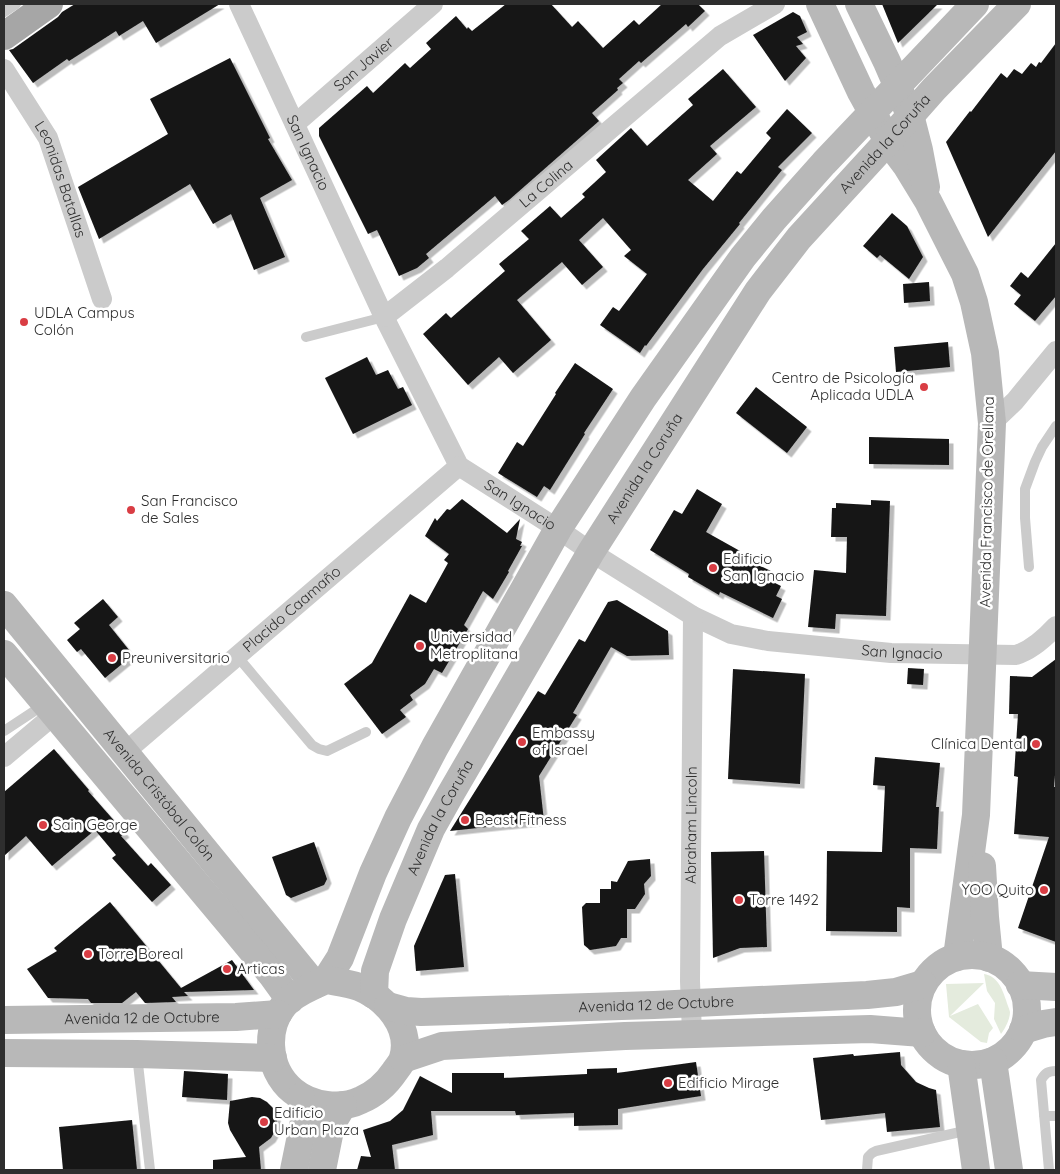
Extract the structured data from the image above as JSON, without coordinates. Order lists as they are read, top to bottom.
{
  "streets": {
    "main road": [
      "Avenida la Coruña",
      "Avenida Francisco de Orellana",
      "Avenida Cristóbal Colón",
      "Avenida 12 de Octubre"
    ],
    "street": [
      "San Javier",
      "San Ignacio",
      "Leonidas Batallas",
      "La Colina",
      "Placido Caamaño",
      "Abraham Lincoln"
    ]
  },
  "crossings": [
    ["San Javier", "San Ignacio"],
    ["Avenida la Coruña", "San Ignacio"],
    ["Avenida la Coruña", "Avenida Francisco de Orellana"],
    ["Avenida la Coruña", "Avenida Cristóbal Colón"],
    ["Avenida la Coruña", "Avenida 12 de Octubre"],
    ["San Ignacio", "La Colina"],
    ["San Ignacio", "Avenida Francisco de Orellana"],
    ["San Ignacio", "Placido Caamaño"],
    ["San Ignacio", "Abraham Lincoln"],
    ["Avenida Francisco de Orellana", "Avenida 12 de Octubre"],
    ["Placido Caamaño", "Avenida Cristóbal Colón"],
    ["Avenida Cristóbal Colón", "Avenida 12 de Octubre"],
    ["Abraham Lincoln", "Avenida 12 de Octubre"]
  ],
  "places": [
    "UDLA Campus Colón",
    "Centro de Psicología Aplicada UDLA",
    "San Francisco de Sales",
    "Edificio San Ignacio",
    "Universidad Metroplitana",
    "Preuniversitario",
    "Embassy of Israel",
    "Clínica Dental",
    "Beast Fitness",
    "Sain George",
    "YOO Quito",
    "Torre 1492",
    "Torre Boreal",
    "Articas",
    "Edificio Mirage",
    "Edificio Urban Plaza"
  ]
}
